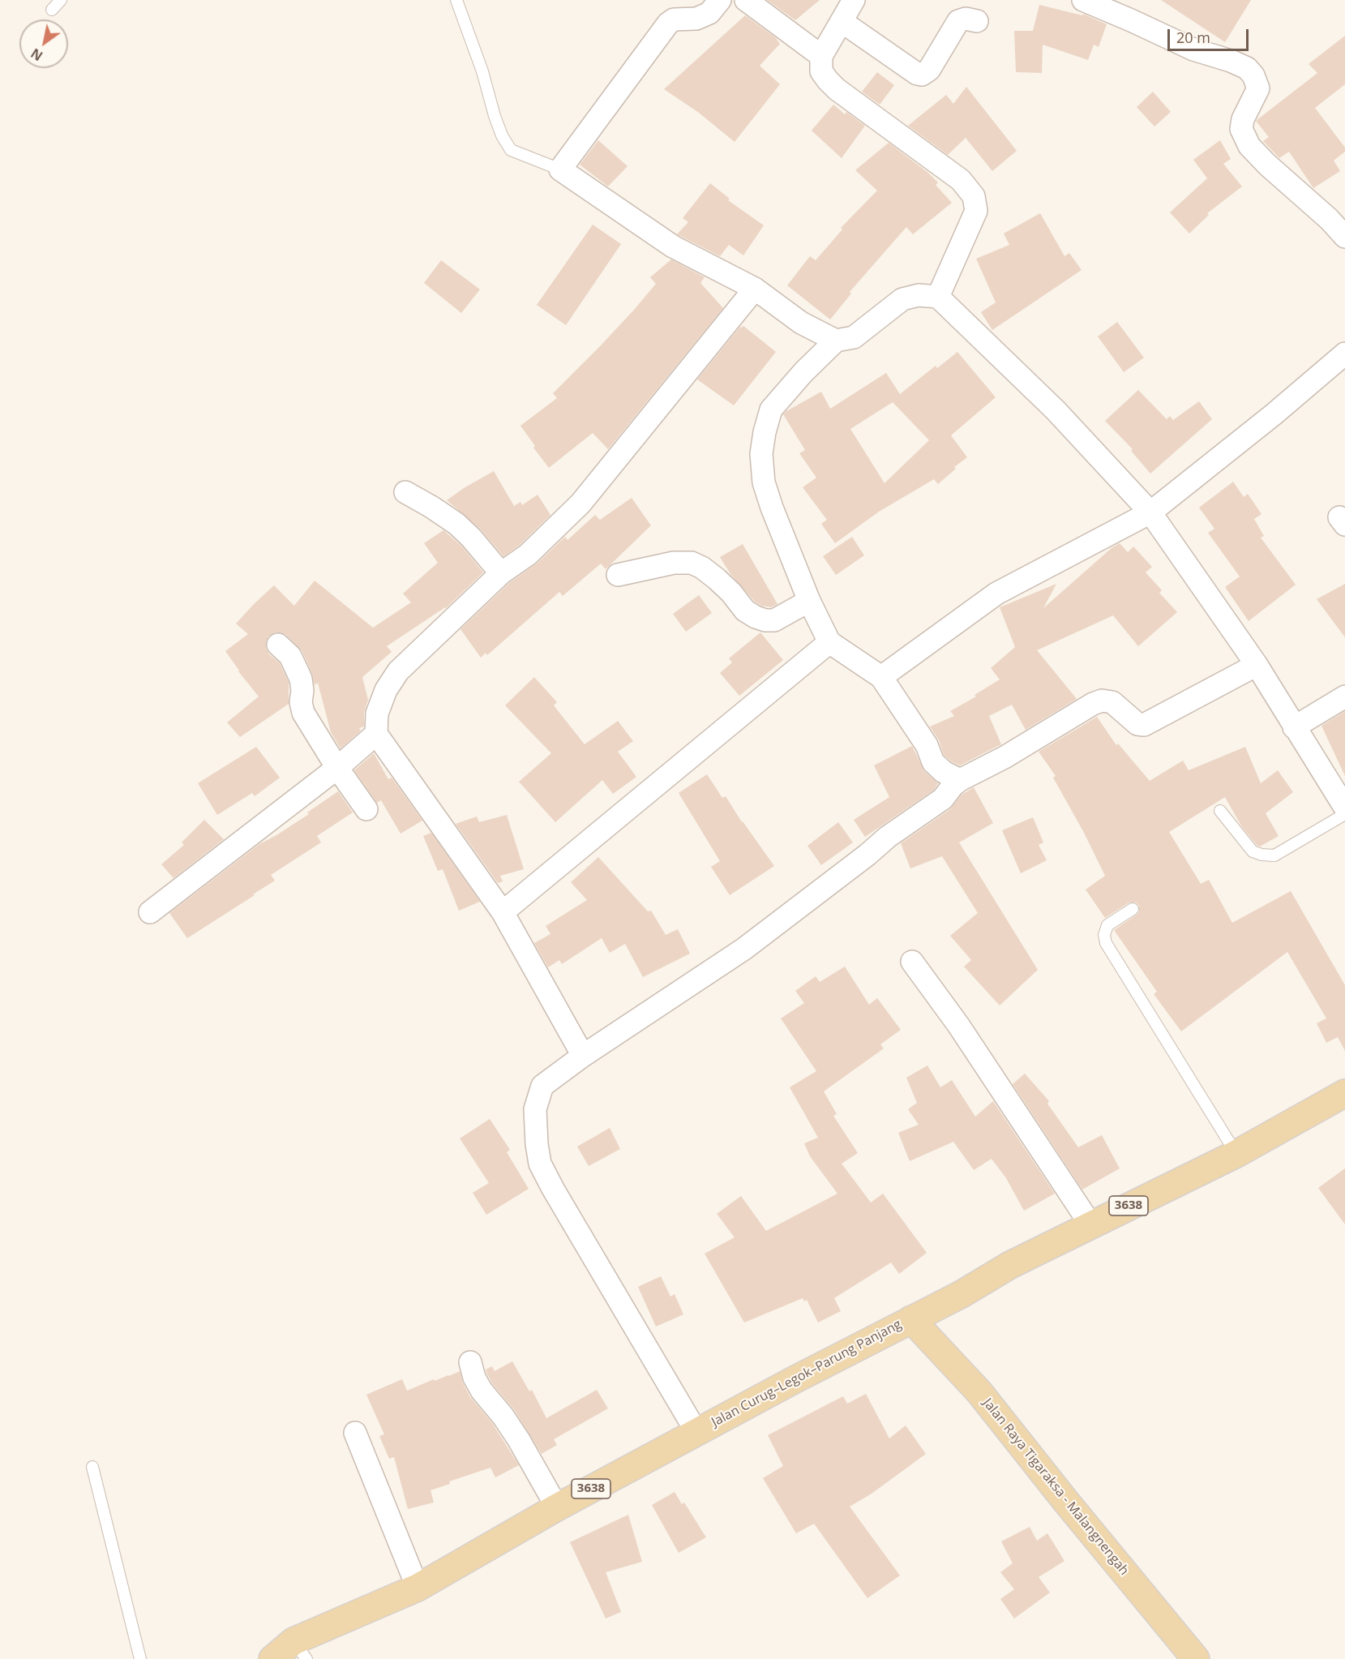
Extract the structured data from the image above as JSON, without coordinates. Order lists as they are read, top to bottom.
{
  "streets": {
    "main road": ["3638", "Jalan Curug–Legok–Parung Panjang", "Jalan Raya Tigaraksa - Malangnengah"]
  },
  "crossings": [
    ["Jalan Curug–Legok–Parung Panjang", "Jalan Raya Tigaraksa - Malangnengah"]
  ],
  "scale_bar": "20 m",
  "north": "bottom left"
}
